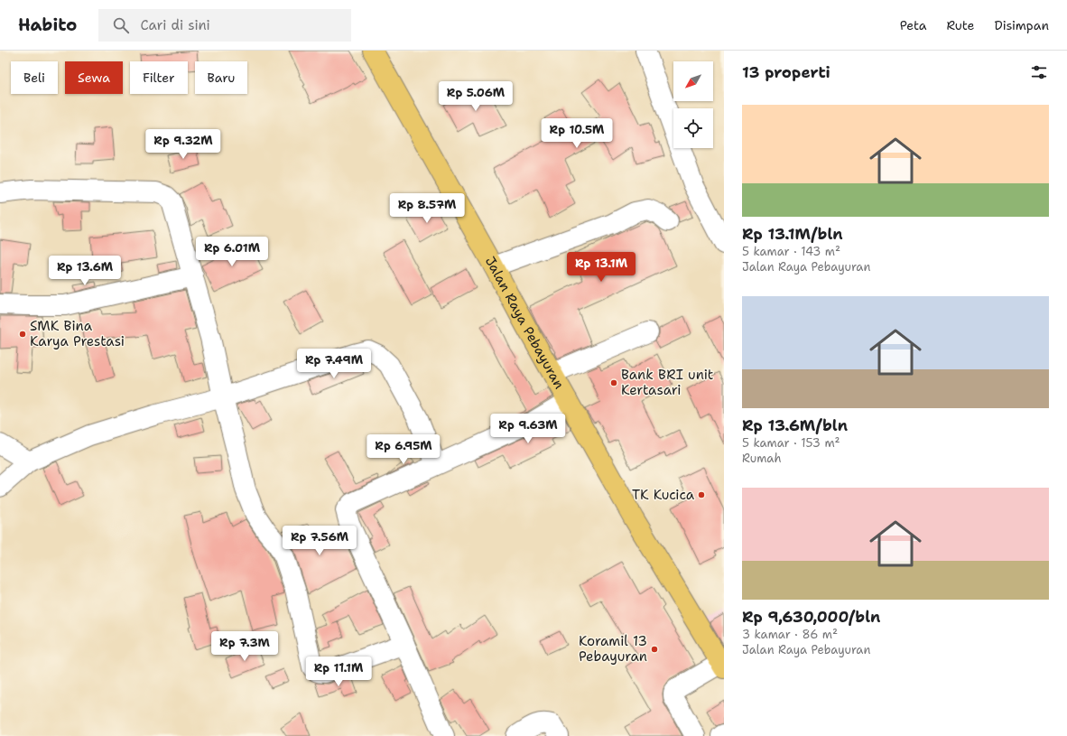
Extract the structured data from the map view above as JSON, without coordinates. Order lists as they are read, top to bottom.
{
  "streets": {
    "main road": ["Jalan Raya Pebayuran"]
  },
  "places": [
    "SMK Bina Karya Prestasi",
    "Bank BRI unit Kertasari",
    "TK Kucica",
    "Koramil 13 Pebayuran"
  ],
  "north": "bottom left",
  "page": {
    "header": "Habito",
    "search": "Cari di sini",
    "nav": ["Peta", "Rute", "Disimpan"],
    "heading": "13 properti",
    "chip": [
      "Beli",
      "Sewa",
      "Filter",
      "Baru"
    ],
    "price": [
      "Rp 5.06M",
      "Rp 10.5M",
      "Rp 9.32M",
      "Rp 8.57M",
      "Rp 6.01M",
      "Rp 13.1M",
      "Rp 13.6M",
      "Rp 7.49M",
      "Rp 9.63M",
      "Rp 6.95M",
      "Rp 7.56M",
      "Rp 7.3M",
      "Rp 11.1M"
    ],
    "list": [
      {
        "name": "Rp 13.1M/bln",
        "note": "5 kamar · 143 m² · Jalan Raya Pebayuran"
      },
      {
        "name": "Rp 13.6M/bln",
        "note": "5 kamar · 153 m² · Rumah"
      },
      {
        "name": "Rp 9,630,000/bln",
        "note": "3 kamar · 86 m² · Jalan Raya Pebayuran"
      }
    ]
  }
}
